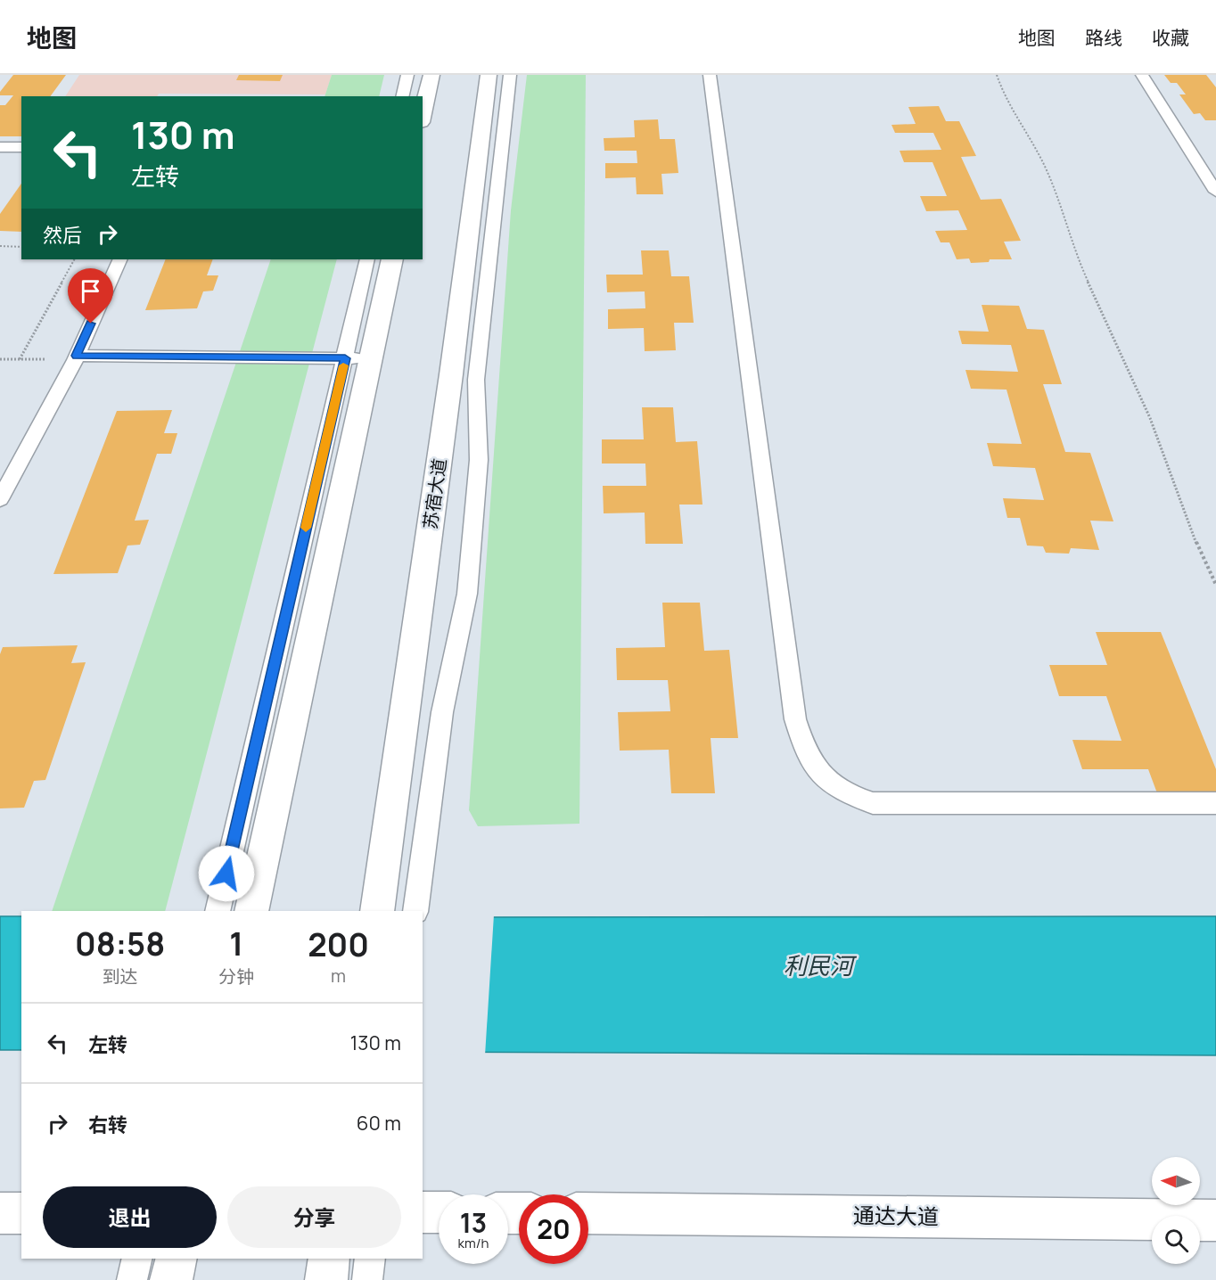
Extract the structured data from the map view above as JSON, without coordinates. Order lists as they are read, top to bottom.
{
  "streets": {
    "main road": ["苏宿大道", "通达大道"]
  },
  "water": ["利民河"],
  "north": "left",
  "page": {
    "header": "地图",
    "nav": ["地图", "路线", "收藏"],
    "turn": ["130 m", "左转"],
    "then": "然后",
    "eta": [
      "08:58",
      "到达",
      "1",
      "分钟",
      "200",
      "m"
    ],
    "list": [
      {
        "name": "左转",
        "value": "130 m"
      },
      {
        "name": "右转",
        "value": "60 m"
      }
    ],
    "buttons": ["退出", "分享"],
    "speed": "13 km/h",
    "limit": "20"
  }
}
